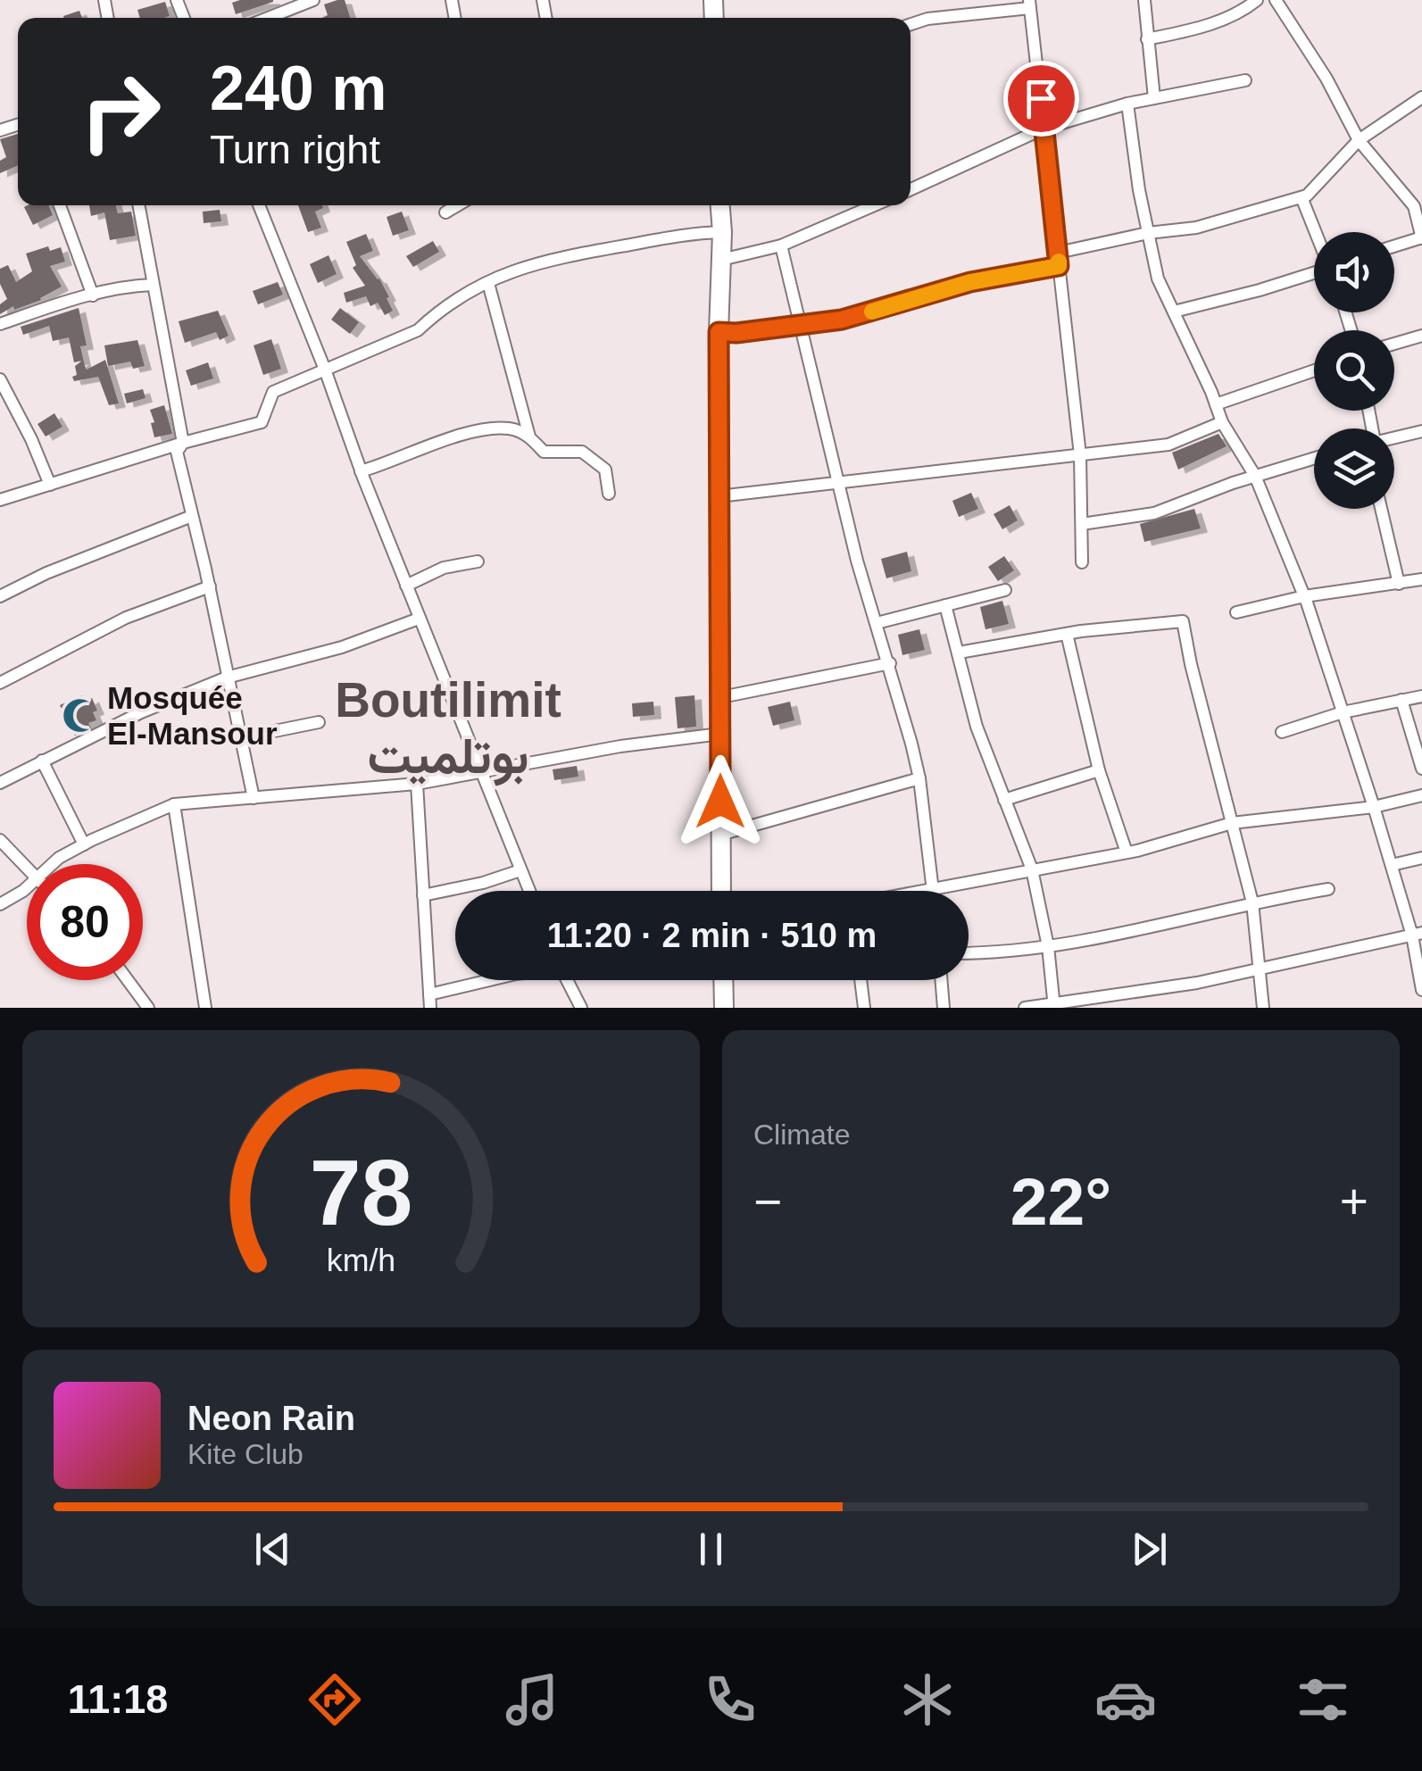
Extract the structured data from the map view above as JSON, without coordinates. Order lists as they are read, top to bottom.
{
  "districts": ["Boutilimit بوتلميت"],
  "places": {
    "mosque": ["Mosquée El-Mansour"]
  },
  "page": {
    "turn": ["240 m", "Turn right"],
    "limit": "80",
    "trip": "11:20 · 2 min · 510 m",
    "tile": "Climate",
    "heat": ["−", "22°", "+"],
    "song": ["Neon Rain", "Kite Club"],
    "tabs": "11:18",
    "gauge": ["78", "km/h"]
  }
}
